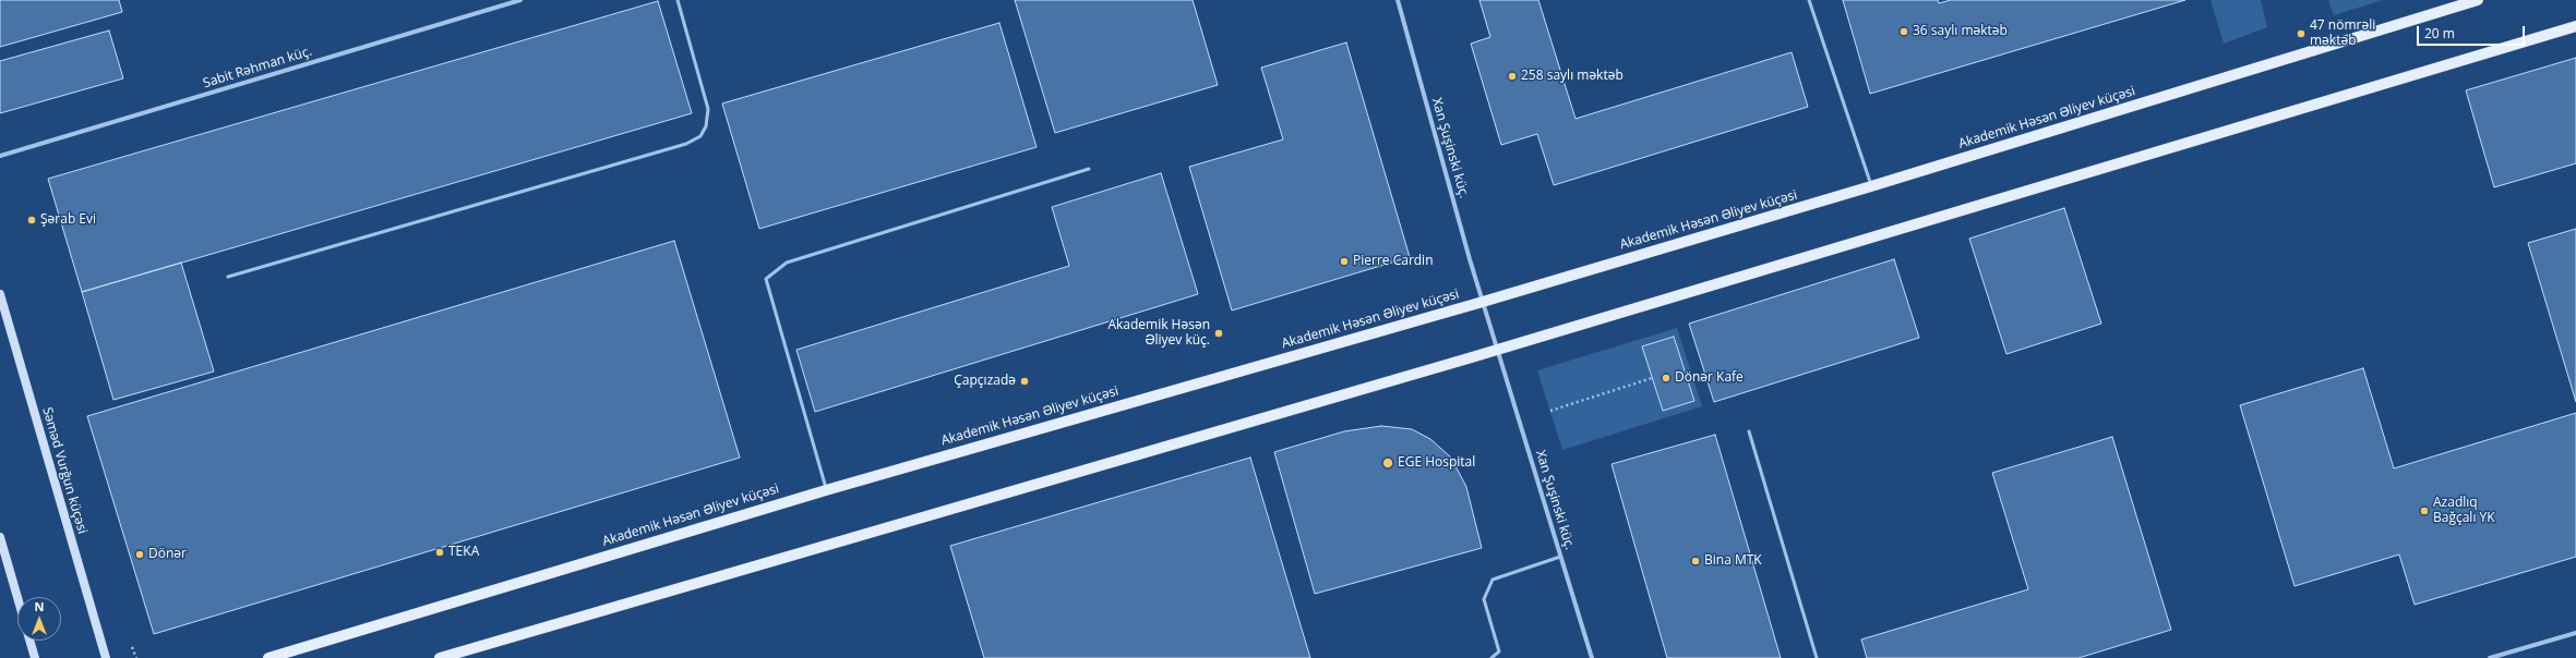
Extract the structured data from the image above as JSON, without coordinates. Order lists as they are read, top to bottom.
{
  "streets": {
    "main road": ["Akademik Həsən Əliyev küçəsi", "Səməd Vurğun küçəsi"],
    "street": ["Sabit Rəhman küç.", "Xan Şuşinski küç."]
  },
  "crossings": [
    ["Akademik Həsən Əliyev küçəsi", "Xan Şuşinski küç."]
  ],
  "places": [
    "36 saylı məktəb",
    "47 nömrəli məktəb",
    "258 saylı məktəb",
    "Şərab Evi",
    "Pierre Cardin",
    "Akademik Həsən Əliyev küç.",
    "Dönər Kafe",
    "Çapçızadə",
    "EGE Hospital",
    "Azadlıq Bağçalı YK",
    "TEKA",
    "Dönər",
    "Bina MTK"
  ],
  "scale_bar": "20 m",
  "north": "top"
}
